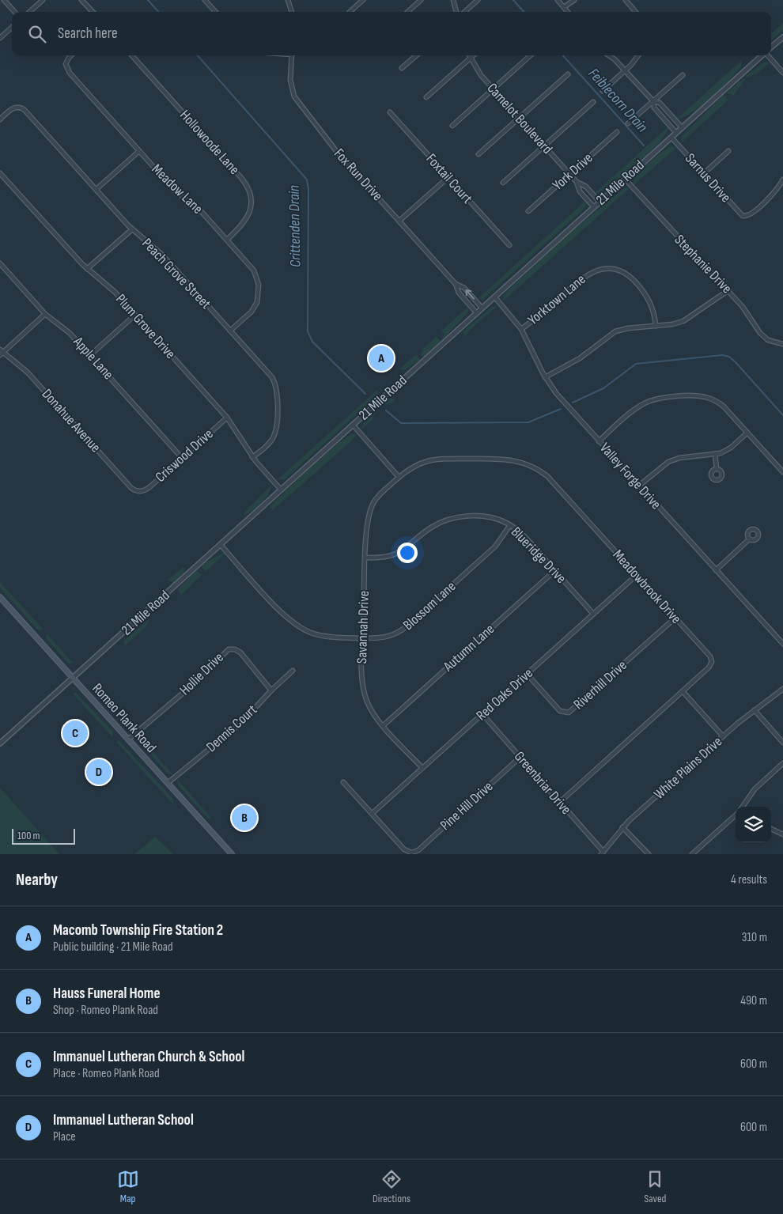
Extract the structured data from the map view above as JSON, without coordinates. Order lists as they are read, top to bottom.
{
  "streets": {
    "main road": ["Romeo Plank Road"],
    "street": [
      "Camelot Boulevard",
      "Hollowoode Lane",
      "York Drive",
      "Fox Run Drive",
      "Sarnus Drive",
      "Foxtail Court",
      "21 Mile Road",
      "Meadow Lane",
      "Stephanie Drive",
      "Peach Grove Street",
      "Yorktown Lane",
      "Plum Grove Drive",
      "Apple Lane",
      "Donahue Avenue",
      "Criswood Drive",
      "Valley Forge Drive",
      "Blueridge Drive",
      "Meadowbrook Drive",
      "Blossom Lane",
      "Savannah Drive",
      "Autumn Lane",
      "Hollie Drive",
      "Riverhill Drive",
      "Red Oaks Drive",
      "Dennis Court",
      "White Plains Drive",
      "Greenbriar Drive",
      "Pine Hill Drive"
    ]
  },
  "crossings": [
    ["Camelot Boulevard", "York Drive"],
    ["Camelot Boulevard", "21 Mile Road"],
    ["Hollowoode Lane", "Meadow Lane"],
    ["Fox Run Drive", "21 Mile Road"],
    ["Sarnus Drive", "21 Mile Road"],
    ["21 Mile Road", "Stephanie Drive"],
    ["21 Mile Road", "Plum Grove Drive"],
    ["21 Mile Road", "Valley Forge Drive"],
    ["21 Mile Road", "Blossom Lane"],
    ["21 Mile Road", "Romeo Plank Road"],
    ["Meadow Lane", "Peach Grove Street"],
    ["Peach Grove Street", "Plum Grove Drive"],
    ["Yorktown Lane", "Valley Forge Drive"],
    ["Plum Grove Drive", "Criswood Drive"],
    ["Apple Lane", "Criswood Drive"],
    ["Donahue Avenue", "Criswood Drive"],
    ["Blueridge Drive", "Blossom Lane"],
    ["Blueridge Drive", "Savannah Drive"],
    ["Blueridge Drive", "Autumn Lane"],
    ["Blueridge Drive", "Red Oaks Drive"],
    ["Meadowbrook Drive", "Savannah Drive"],
    ["Meadowbrook Drive", "Riverhill Drive"],
    ["Meadowbrook Drive", "Red Oaks Drive"],
    ["Meadowbrook Drive", "Greenbriar Drive"],
    ["Blossom Lane", "Savannah Drive"],
    ["Savannah Drive", "Autumn Lane"],
    ["Savannah Drive", "Red Oaks Drive"],
    ["Hollie Drive", "Romeo Plank Road"],
    ["Hollie Drive", "Dennis Court"],
    ["Riverhill Drive", "Red Oaks Drive"],
    ["Red Oaks Drive", "Greenbriar Drive"],
    ["Red Oaks Drive", "Pine Hill Drive"],
    ["Romeo Plank Road", "Dennis Court"],
    ["White Plains Drive", "Greenbriar Drive"],
    ["Greenbriar Drive", "Pine Hill Drive"]
  ],
  "water": ["Feiblecorn Drain", "Crittenden Drain"],
  "scale_bar": "100 m",
  "page": {
    "search": "Search here",
    "pins": [
      "A",
      "C",
      "D",
      "B"
    ],
    "scale": "100 m",
    "heading": ["Nearby", "4 results"],
    "list": [
      {
        "mark": "A",
        "name": "Macomb Township Fire Station 2",
        "note": "Public building · 21 Mile Road",
        "value": "310 m"
      },
      {
        "mark": "B",
        "name": "Hauss Funeral Home",
        "note": "Shop · Romeo Plank Road",
        "value": "490 m"
      },
      {
        "mark": "C",
        "name": "Immanuel Lutheran Church & School",
        "note": "Place · Romeo Plank Road",
        "value": "600 m"
      },
      {
        "mark": "D",
        "name": "Immanuel Lutheran School",
        "note": "Place",
        "value": "600 m"
      }
    ],
    "nav": ["Map", "Directions", "Saved"]
  }
}
